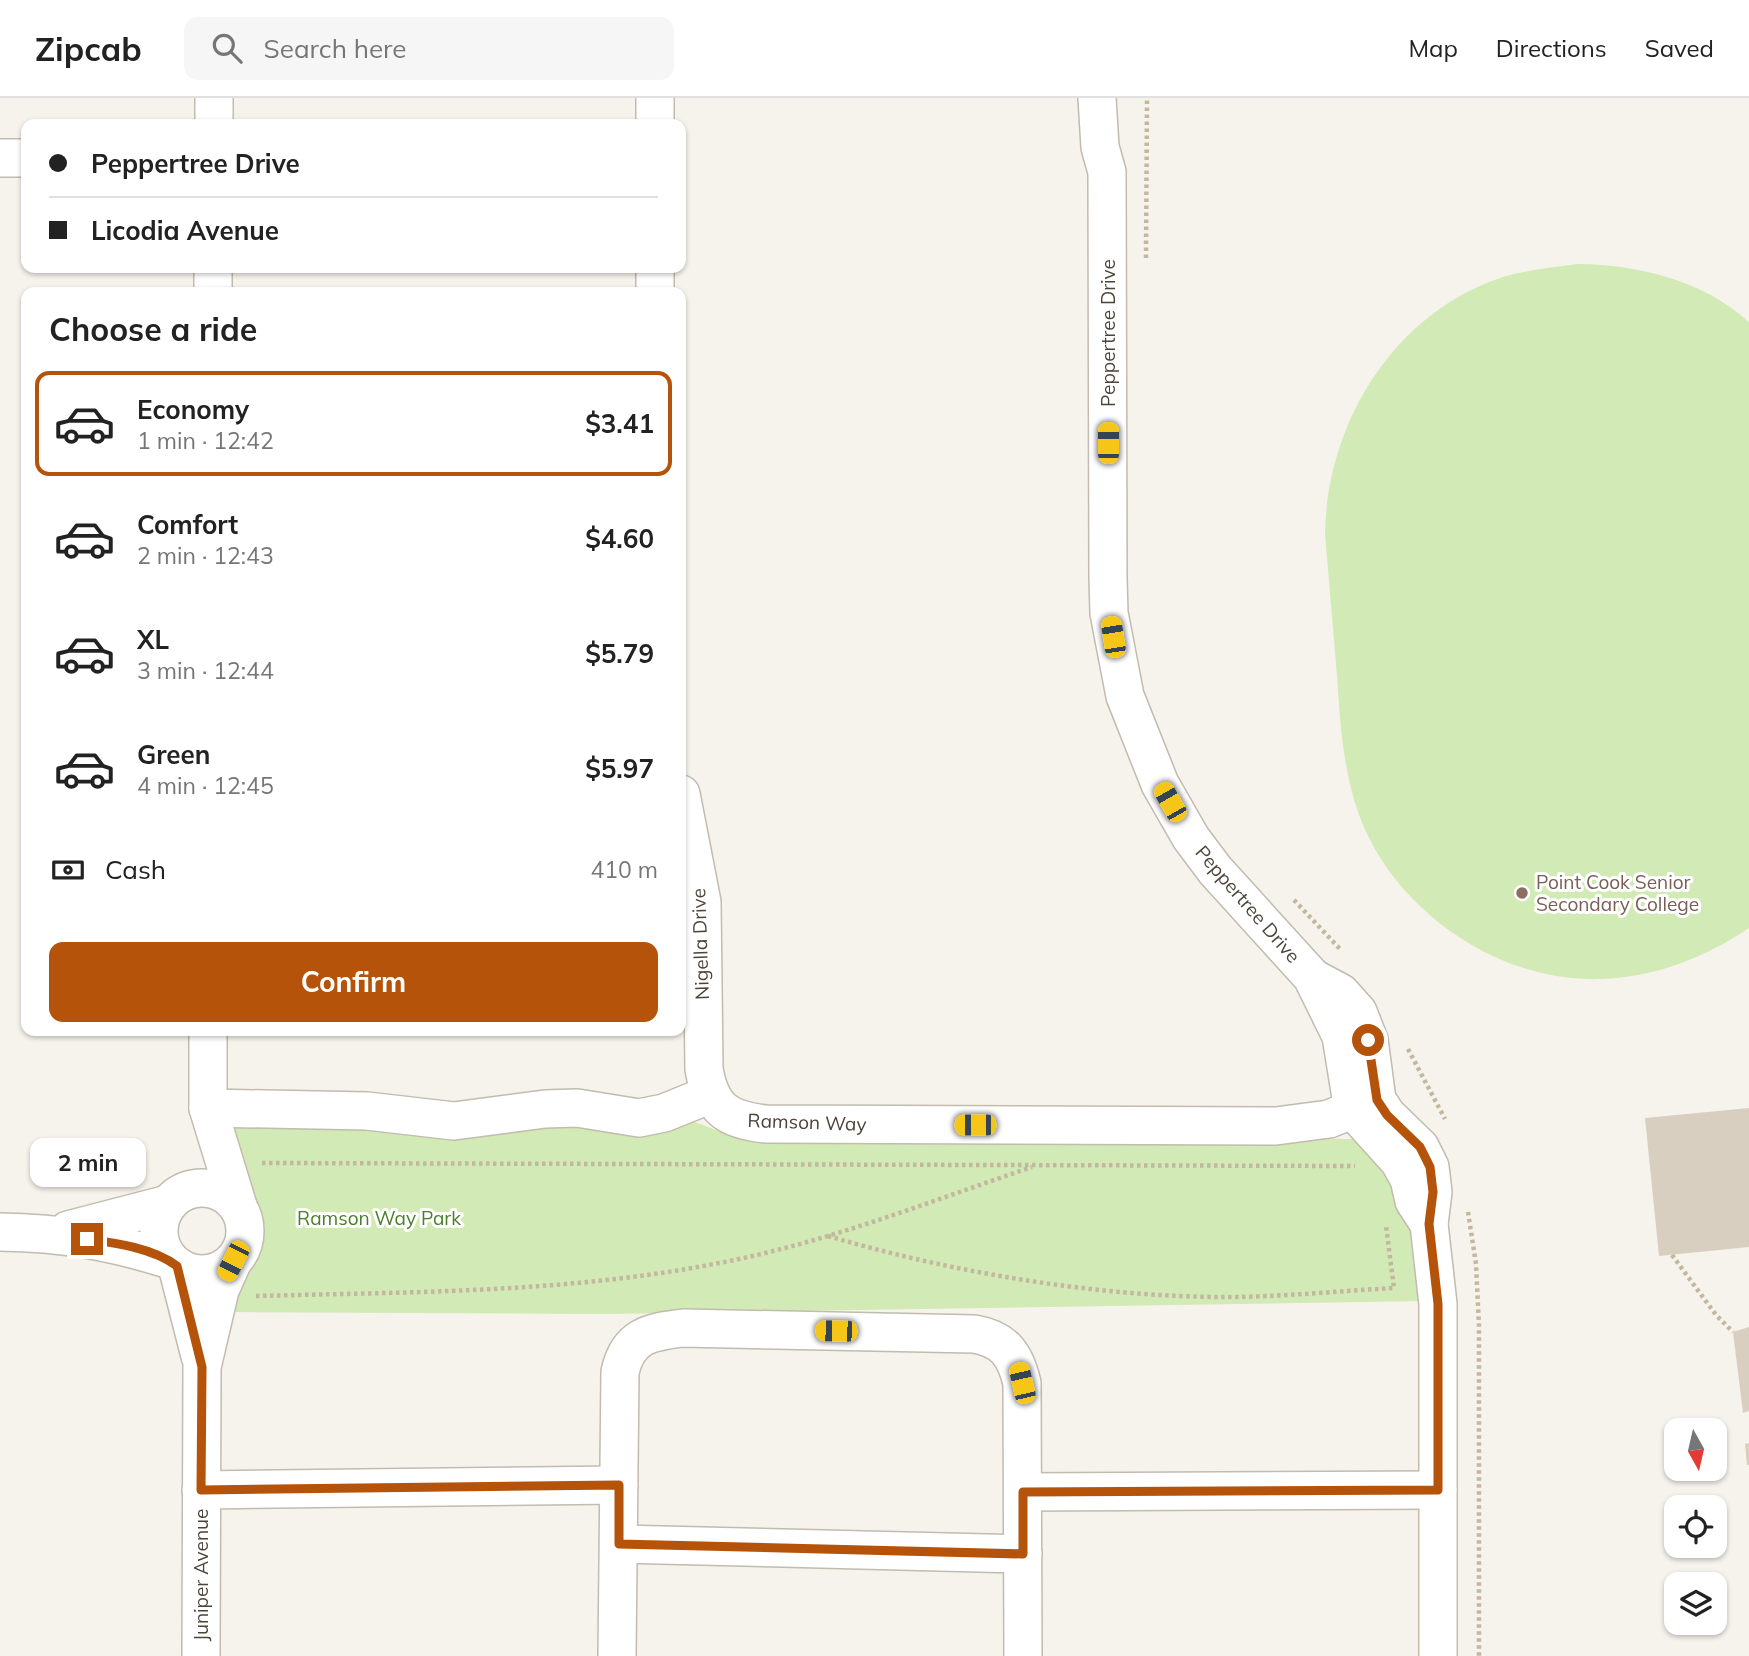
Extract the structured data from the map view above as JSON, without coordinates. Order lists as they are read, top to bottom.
{
  "streets": {
    "street": [
      "Peppertree Drive",
      "Nigella Drive",
      "Ramson Way",
      "Juniper Avenue"
    ]
  },
  "crossings": [
    ["Peppertree Drive", "Ramson Way"],
    ["Nigella Drive", "Ramson Way"]
  ],
  "parks": ["Ramson Way Park"],
  "places": ["Point Cook Senior Secondary College"],
  "north": "bottom",
  "page": {
    "header": "Zipcab",
    "search": "Search here",
    "nav": ["Map", "Directions", "Saved"],
    "banner": ["Peppertree Drive", "Licodia Avenue"],
    "heading": "Choose a ride",
    "list": [
      {
        "name": "Economy",
        "note": "1 min · 12:42",
        "value": "$3.41"
      },
      {
        "name": "Comfort",
        "note": "2 min · 12:43",
        "value": "$4.60"
      },
      {
        "name": "XL",
        "note": "3 min · 12:44",
        "value": "$5.79"
      },
      {
        "name": "Green",
        "note": "4 min · 12:45",
        "value": "$5.97"
      }
    ],
    "pay": ["Cash", "410 m"],
    "buttons": "Confirm",
    "bubble": "2 min"
  }
}
